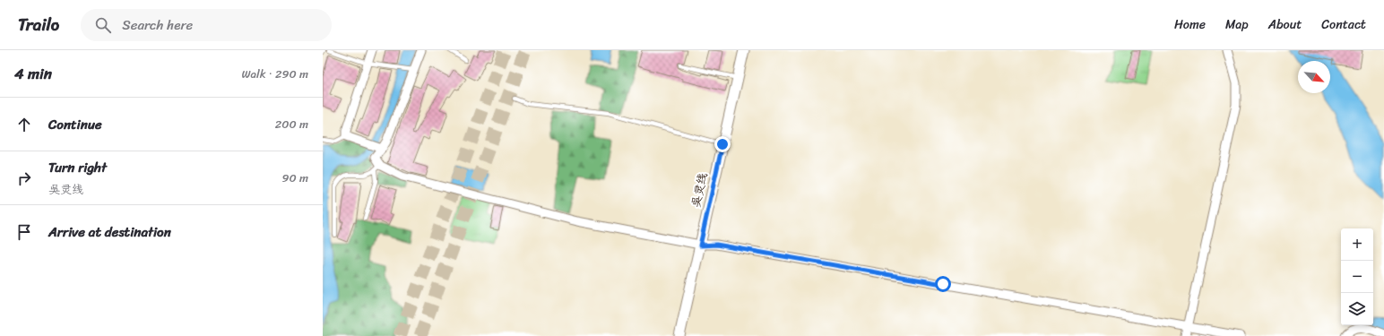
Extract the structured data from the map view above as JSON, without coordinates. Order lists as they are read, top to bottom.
{
  "streets": {
    "street": ["吴灵线"]
  },
  "north": "bottom right",
  "page": {
    "header": "Trailo",
    "search": "Search here",
    "nav": [
      "Home",
      "Map",
      "About",
      "Contact"
    ],
    "heading": ["4 min", "Walk · 290 m"],
    "list": [
      ["Continue", "200 m"],
      ["Turn right", "吴灵线", "90 m"],
      "Arrive at destination"
    ],
    "map_buttons": ["+", "−"]
  }
}
